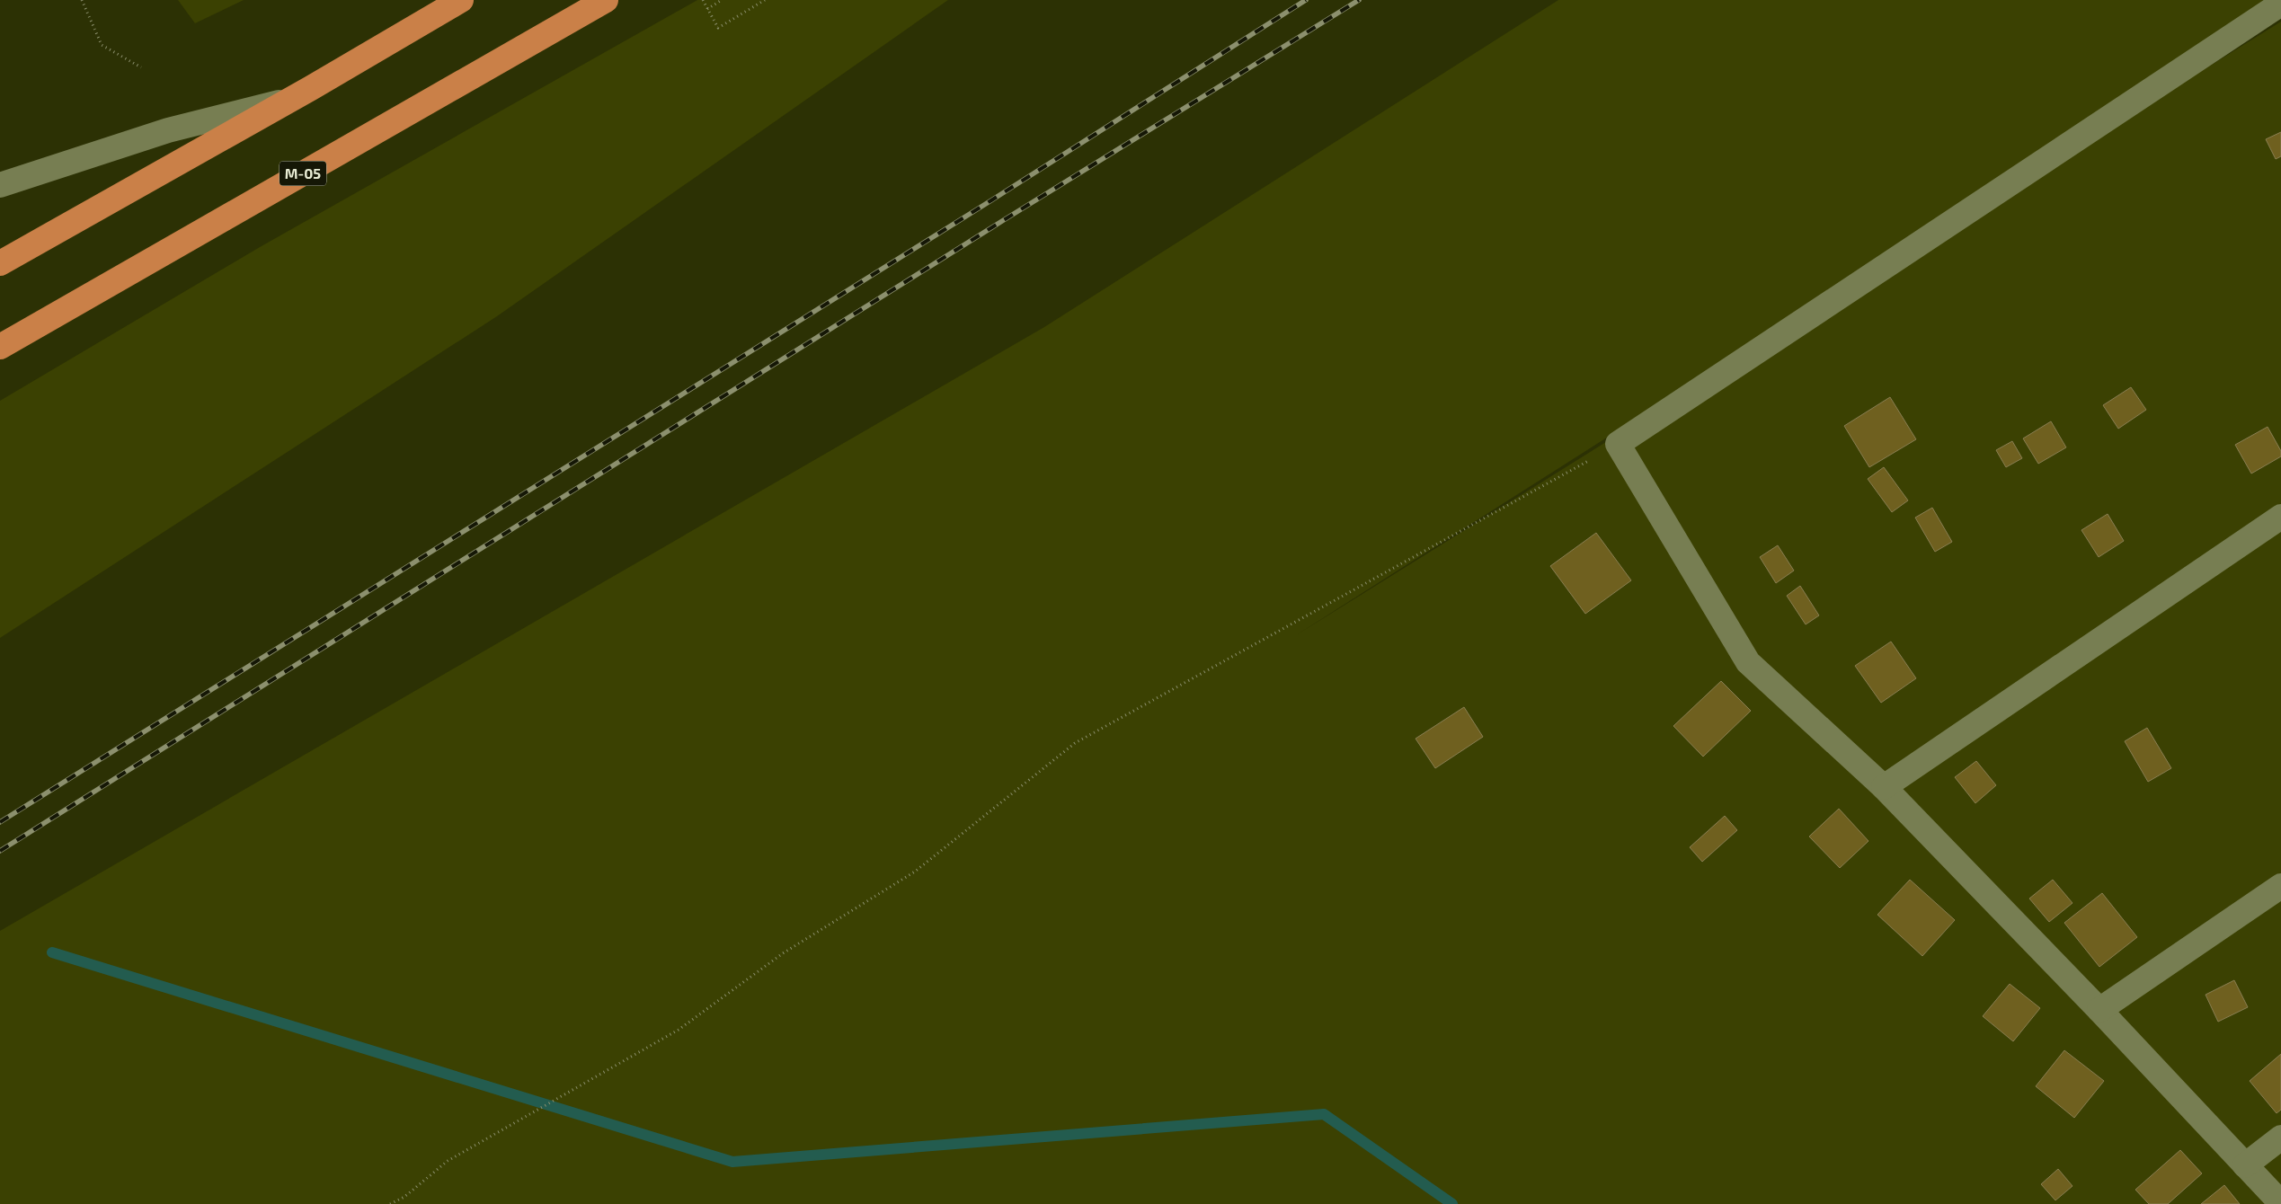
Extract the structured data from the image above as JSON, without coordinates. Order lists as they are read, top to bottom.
{
  "streets": {
    "highway": ["М-05"]
  }
}
